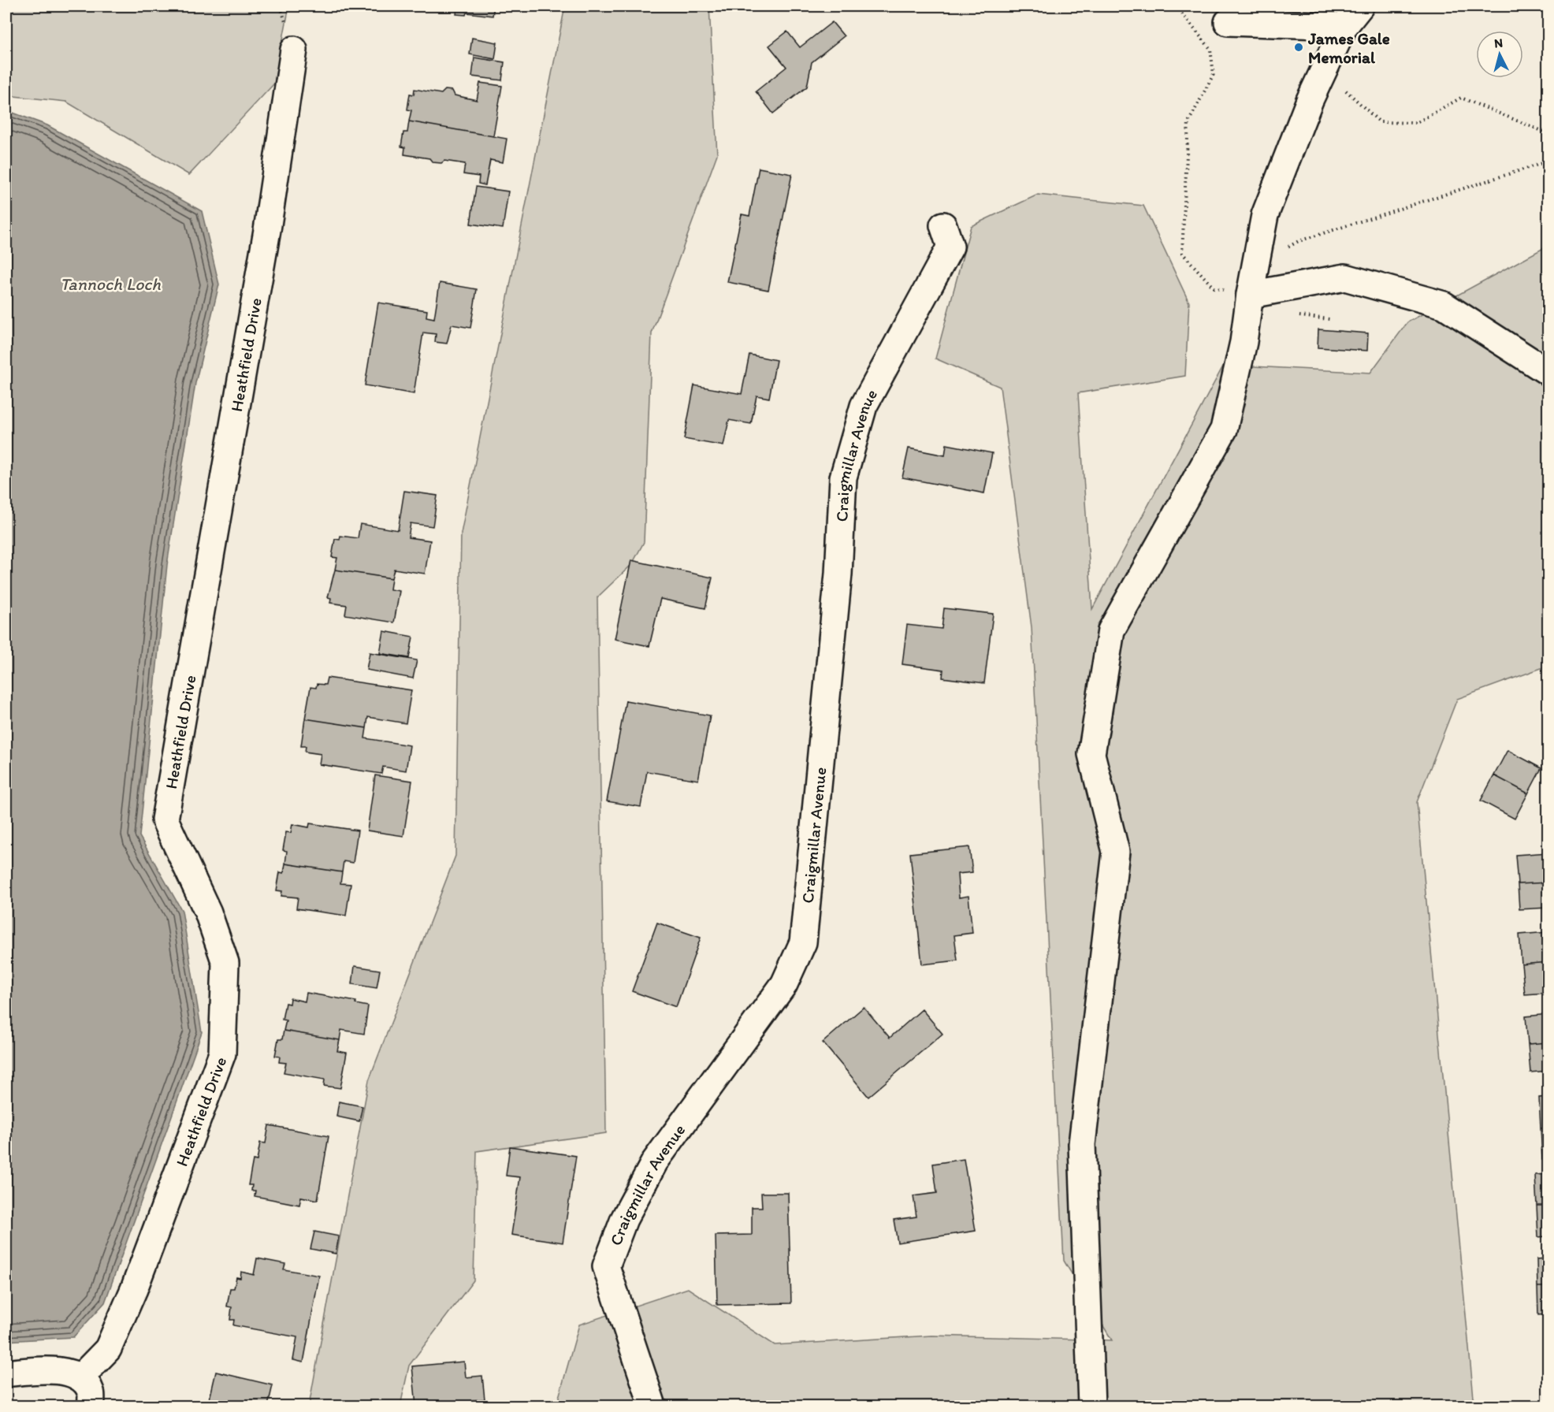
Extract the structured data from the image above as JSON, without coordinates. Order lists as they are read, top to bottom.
{
  "streets": {
    "street": ["Heathfield Drive", "Craigmillar Avenue"]
  },
  "water": ["Tannoch Loch"],
  "places": ["James Gale Memorial"],
  "north": "top"
}
